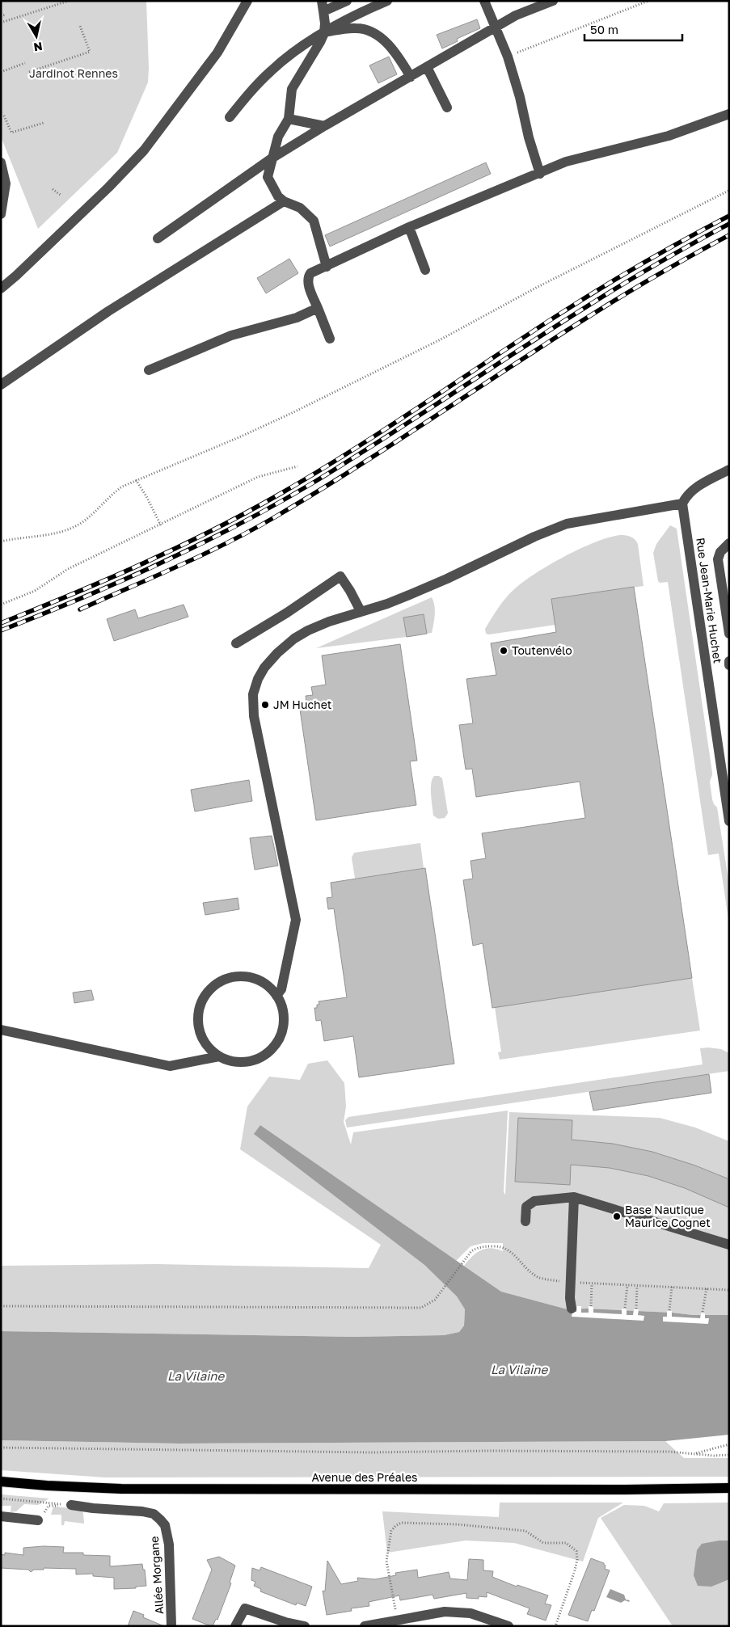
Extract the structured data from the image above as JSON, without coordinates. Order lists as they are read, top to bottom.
{
  "streets": {
    "main road": ["Avenue des Préales"],
    "street": ["Rue Jean-Marie Huchet", "Allée Morgane"]
  },
  "water": ["La Vilaine"],
  "parks": ["Jardinot Rennes"],
  "places": ["Toutenvélo", "JM Huchet", "Base Nautique Maurice Cognet"],
  "scale_bar": "50 m",
  "north": "bottom"
}
